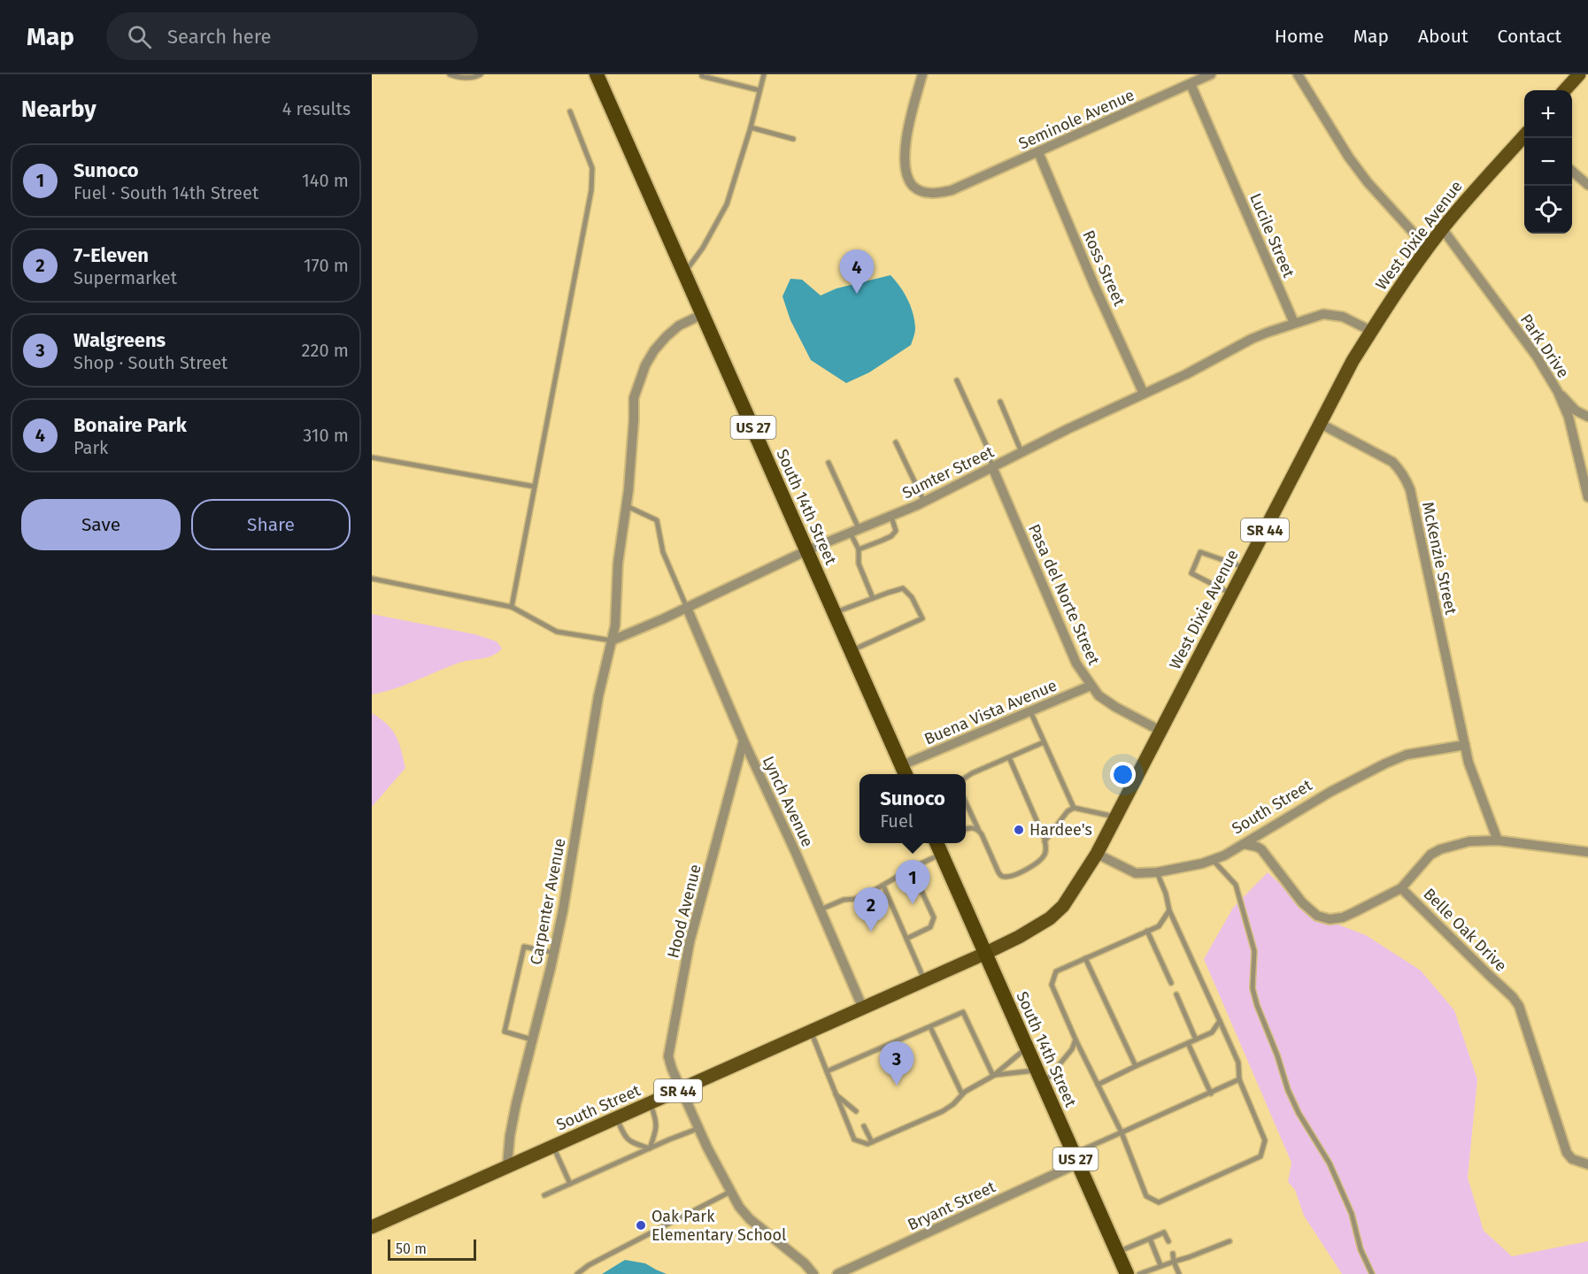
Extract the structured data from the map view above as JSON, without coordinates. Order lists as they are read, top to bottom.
{
  "streets": {
    "highway": ["US 27", "South 14th Street"],
    "main road": ["West Dixie Avenue", "SR 44", "South Street"],
    "street": [
      "Seminole Avenue",
      "Lucile Street",
      "Ross Street",
      "Park Drive",
      "Sumter Street",
      "McKenzie Street",
      "Pasa del Norte Street",
      "Buena Vista Avenue",
      "Lynch Avenue",
      "Carpenter Avenue",
      "Hood Avenue",
      "Belle Oak Drive",
      "Bryant Street"
    ]
  },
  "crossings": [
    ["Seminole Avenue", "Lucile Street"],
    ["Seminole Avenue", "Ross Street"],
    ["Lucile Street", "Sumter Street"],
    ["West Dixie Avenue", "Park Drive"],
    ["West Dixie Avenue", "South 14th Street"],
    ["West Dixie Avenue", "McKenzie Street"],
    ["West Dixie Avenue", "Pasa del Norte Street"],
    ["West Dixie Avenue", "South Street"],
    ["Ross Street", "Sumter Street"],
    ["Sumter Street", "South 14th Street"],
    ["Sumter Street", "Pasa del Norte Street"],
    ["Sumter Street", "Lynch Avenue"],
    ["Sumter Street", "Carpenter Avenue"],
    ["South 14th Street", "Buena Vista Avenue"],
    ["South 14th Street", "South Street"],
    ["South 14th Street", "Bryant Street"],
    ["McKenzie Street", "South Street"],
    ["Pasa del Norte Street", "Buena Vista Avenue"],
    ["Lynch Avenue", "South Street"],
    ["Lynch Avenue", "Hood Avenue"],
    ["South Street", "Carpenter Avenue"],
    ["South Street", "Hood Avenue"],
    ["South Street", "Belle Oak Drive"]
  ],
  "places": ["Hardee's", "Oak Park Elementary School"],
  "scale_bar": "50 m",
  "page": {
    "header": "Map",
    "search": "Search here",
    "nav": [
      "Home",
      "Map",
      "About",
      "Contact"
    ],
    "heading": ["Nearby", "4 results"],
    "map_buttons": ["+", "−"],
    "list": [
      {
        "mark": "1",
        "name": "Sunoco",
        "note": "Fuel · South 14th Street",
        "value": "140 m"
      },
      {
        "mark": "2",
        "name": "7-Eleven",
        "note": "Supermarket",
        "value": "170 m"
      },
      {
        "mark": "3",
        "name": "Walgreens",
        "note": "Shop · South Street",
        "value": "220 m"
      },
      {
        "mark": "4",
        "name": "Bonaire Park",
        "note": "Park",
        "value": "310 m"
      }
    ],
    "pins": [
      "4",
      "1",
      "2",
      "3"
    ],
    "buttons": ["Save", "Share"],
    "popup": ["Sunoco", "Fuel"],
    "scale": "50 m"
  }
}
